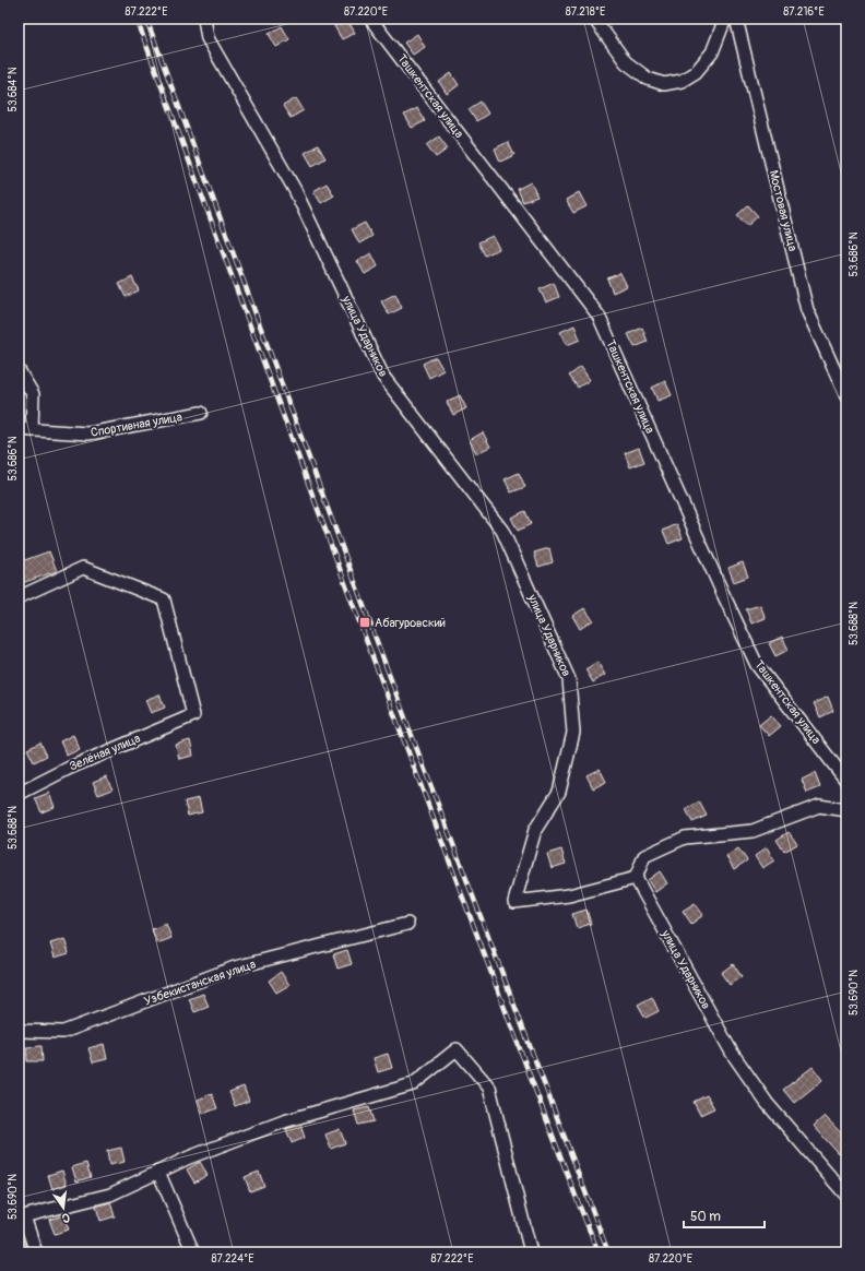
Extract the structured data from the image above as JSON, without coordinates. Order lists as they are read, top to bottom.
{
  "streets": {
    "street": [
      "Ташкентская улица",
      "Мостовая улица",
      "улица Ударников",
      "Спортивная улица",
      "Зелёная улица",
      "Узбекистанская улица"
    ]
  },
  "places": {
    "transit": ["Абагуровский"]
  },
  "scale_bar": "50 m",
  "north": "bottom",
  "coordinates": [
    "87.222°E",
    "87.220°E",
    "87.218°E",
    "87.216°E",
    "53.684°N",
    "53.686°N",
    "53.688°N",
    "53.690°N",
    "87.224°E"
  ]
}
